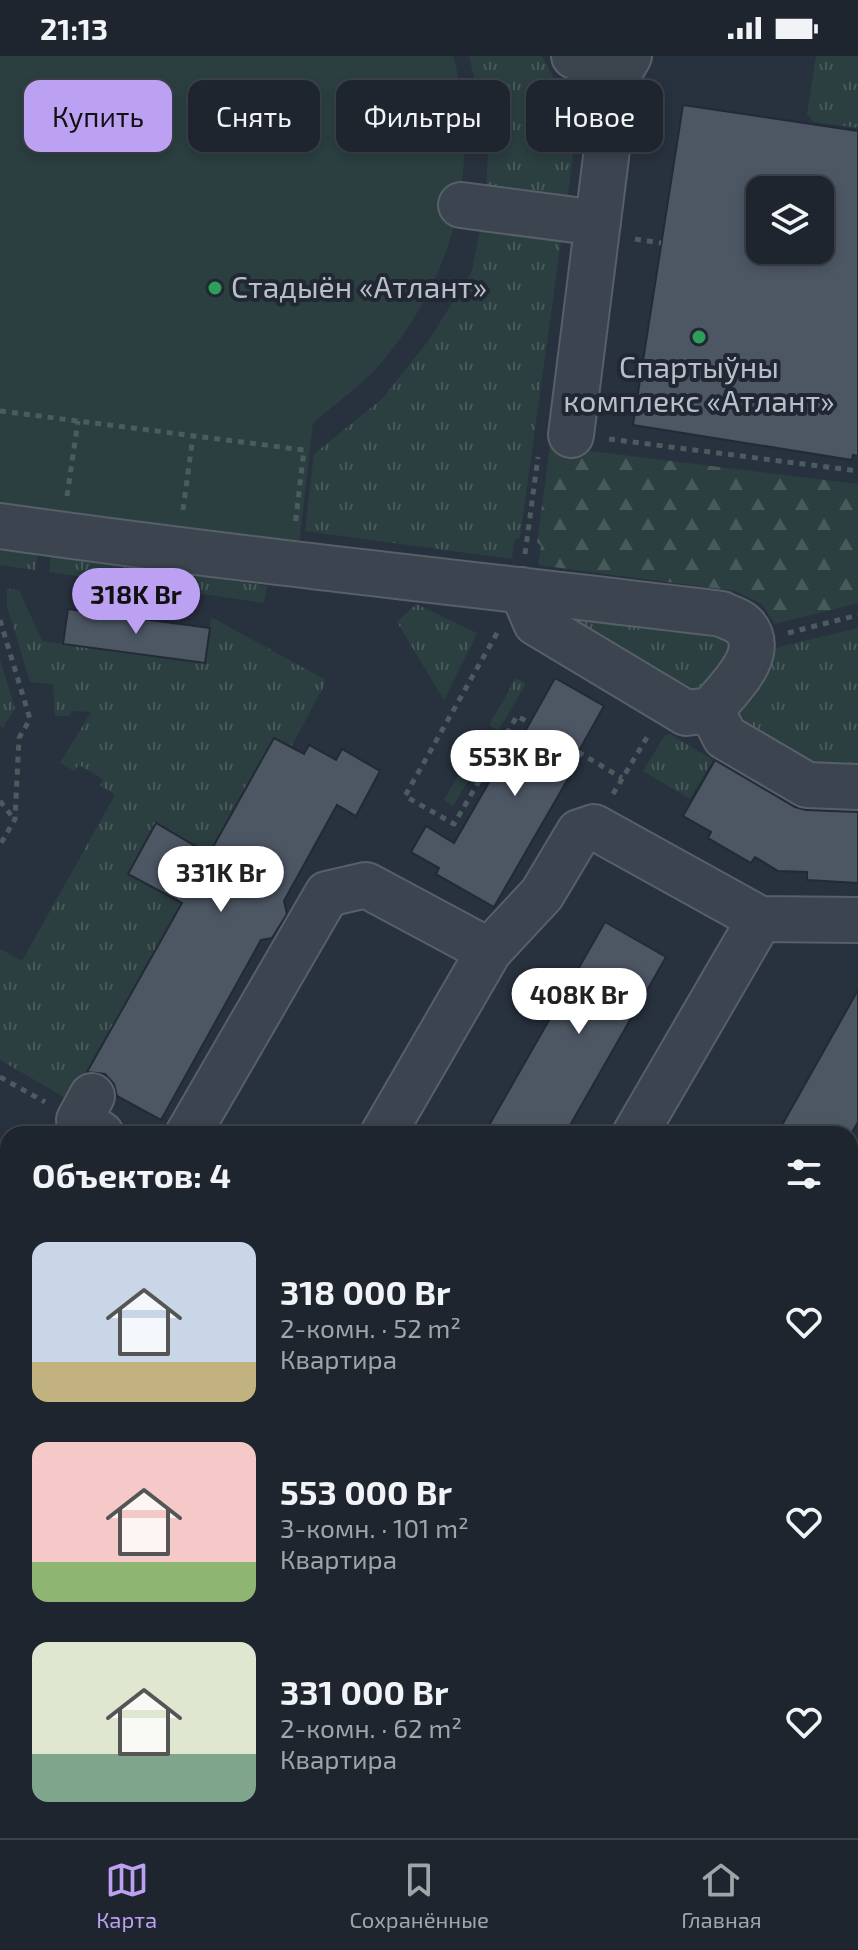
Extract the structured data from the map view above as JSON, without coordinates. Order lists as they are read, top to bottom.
{
  "places": ["Стадыён «Атлант»", "Спартыўны комплекс «Атлант»"],
  "page": {
    "status": "21:13",
    "chip": [
      "Купить",
      "Снять",
      "Фильтры",
      "Новое"
    ],
    "price": [
      "318K Br",
      "553K Br",
      "331K Br",
      "408K Br"
    ],
    "heading": "Объектов: 4",
    "list": [
      {
        "name": "318 000 Br",
        "note": "2-комн. · 52 m² · Квартира"
      },
      {
        "name": "553 000 Br",
        "note": "3-комн. · 101 m² · Квартира"
      },
      {
        "name": "331 000 Br",
        "note": "2-комн. · 62 m² · Квартира"
      }
    ],
    "tabs": ["Карта", "Сохранённые", "Главная"]
  }
}
